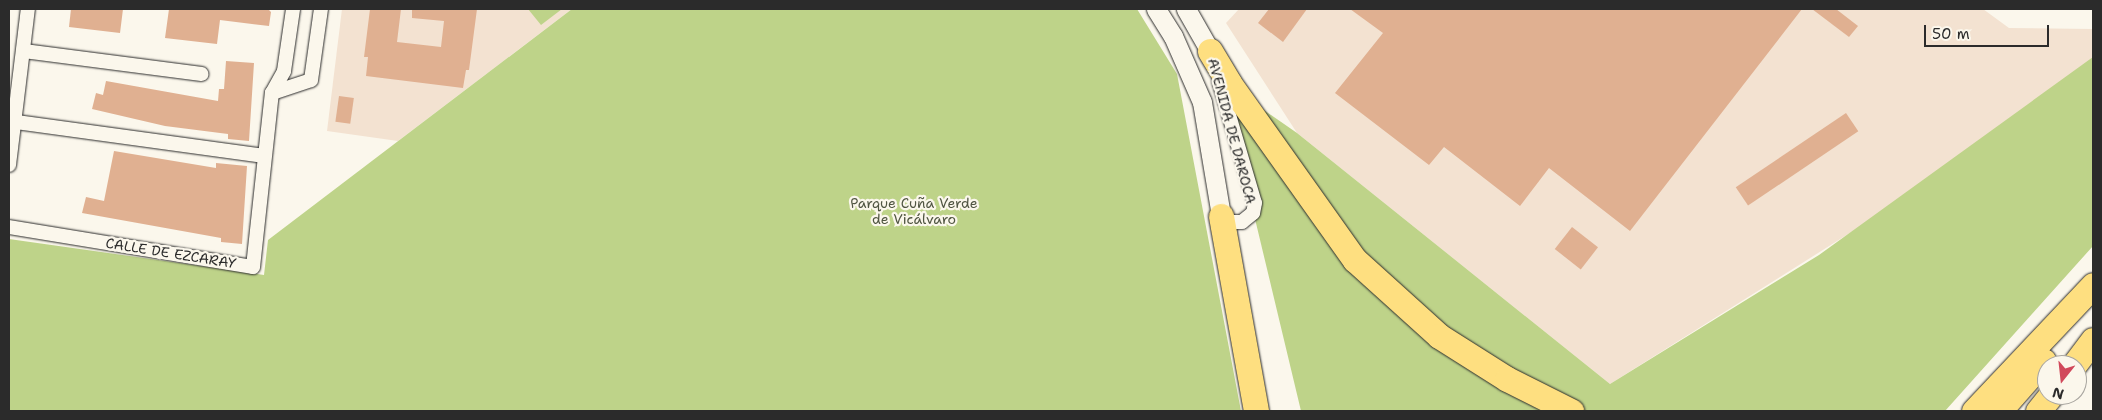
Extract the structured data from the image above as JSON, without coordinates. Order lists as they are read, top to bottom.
{
  "streets": {
    "main road": ["AVENIDA DE DAROCA"],
    "street": ["CALLE DE EZCARAY"]
  },
  "parks": ["Parque Cuña Verde de Vicálvaro"],
  "scale_bar": "50 m",
  "north": "bottom"
}
